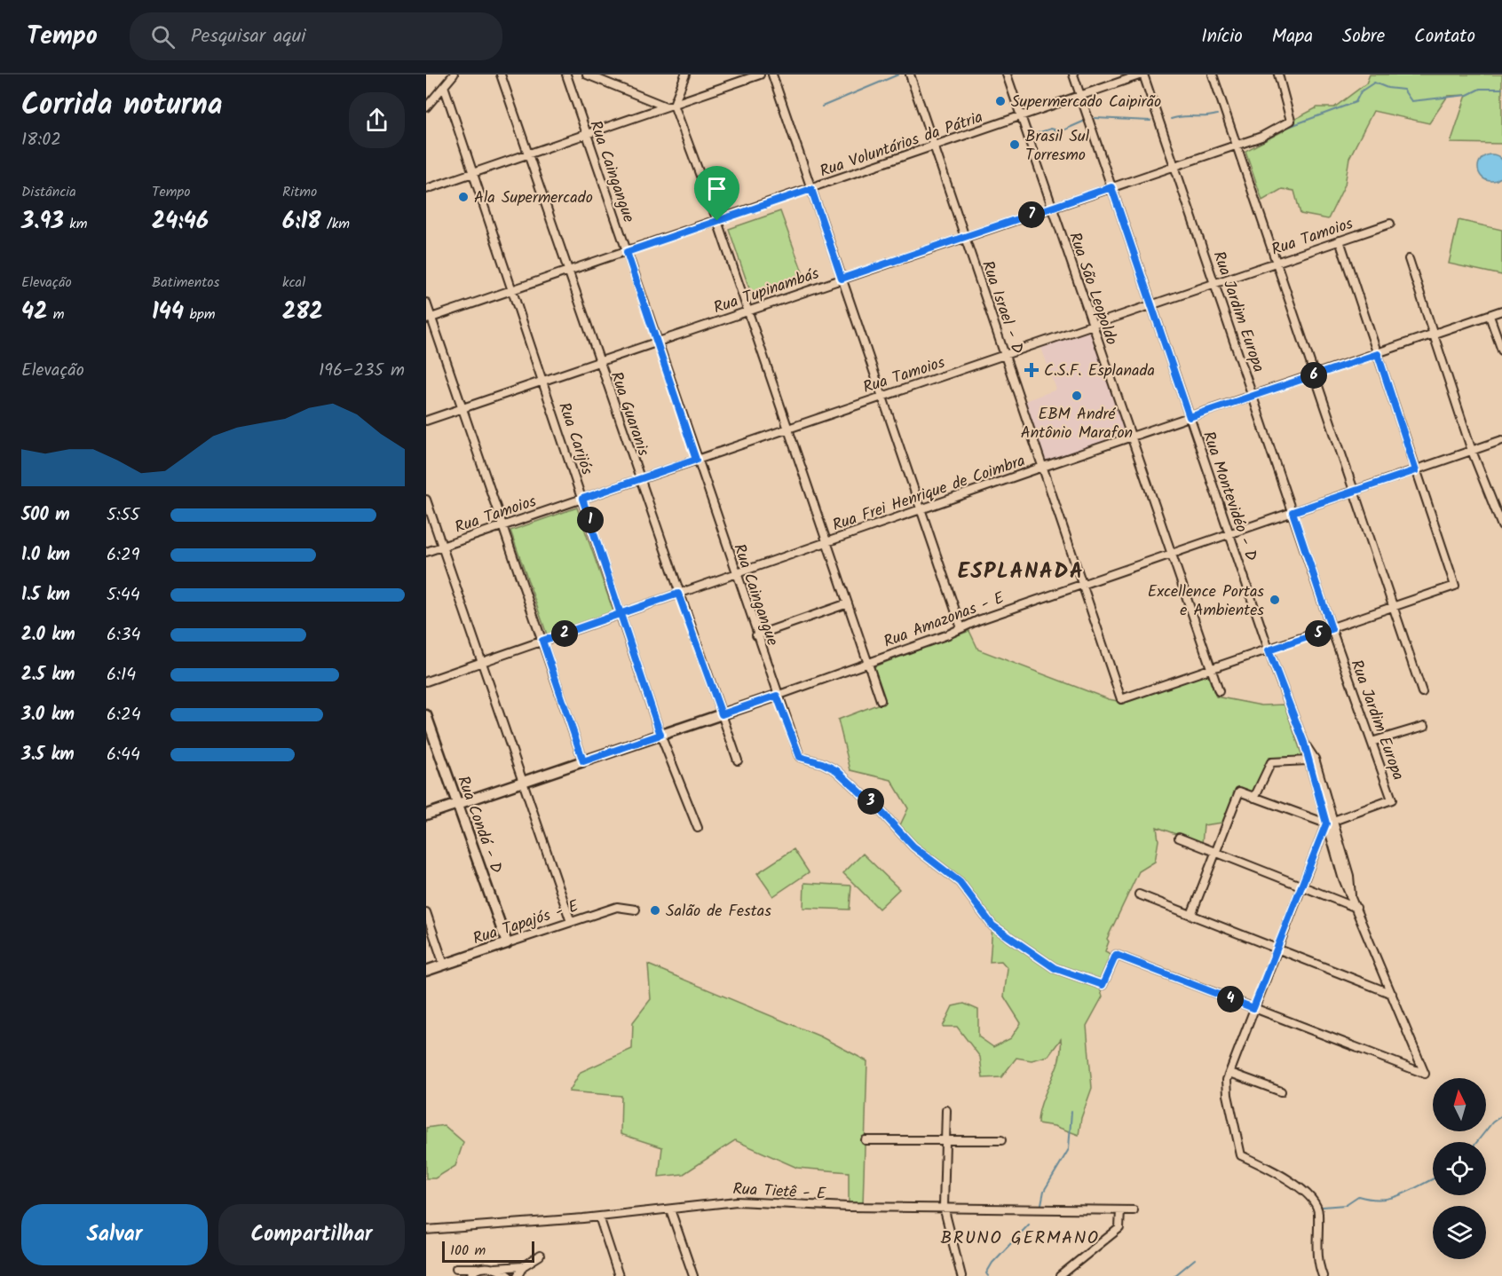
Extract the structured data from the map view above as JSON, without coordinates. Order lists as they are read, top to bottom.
{
  "streets": {
    "street": [
      "Rua Voluntários da Pátria",
      "Rua Caingangue",
      "Rua Tamoios",
      "Rua São Leopoldo",
      "Rua Tupinambás",
      "Rua Israel - D",
      "Rua Jardim Europa",
      "Rua Guaranis",
      "Rua Carijós",
      "Rua Frei Henrique de Coimbra",
      "Rua Montevidéo - D",
      "Rua Amazonas - E",
      "Rua Condá - D",
      "Rua Tapajós - E",
      "Rua Tietê - E"
    ]
  },
  "crossings": [
    ["Rua Voluntários da Pátria", "Rua Caingangue"],
    ["Rua Voluntários da Pátria", "Rua São Leopoldo"],
    ["Rua Voluntários da Pátria", "Rua Israel - D"],
    ["Rua Voluntários da Pátria", "Rua Jardim Europa"],
    ["Rua Voluntários da Pátria", "Rua Guaranis"],
    ["Rua Voluntários da Pátria", "Rua Carijós"],
    ["Rua Voluntários da Pátria", "Rua Montevidéo - D"],
    ["Rua Caingangue", "Rua Tamoios"],
    ["Rua Caingangue", "Rua Tupinambás"],
    ["Rua Caingangue", "Rua Frei Henrique de Coimbra"],
    ["Rua Caingangue", "Rua Montevidéo - D"],
    ["Rua Caingangue", "Rua Amazonas - E"],
    ["Rua Tamoios", "Rua São Leopoldo"],
    ["Rua Tamoios", "Rua Israel - D"],
    ["Rua Tamoios", "Rua Jardim Europa"],
    ["Rua Tamoios", "Rua Guaranis"],
    ["Rua Tamoios", "Rua Carijós"],
    ["Rua Tamoios", "Rua Montevidéo - D"],
    ["Rua São Leopoldo", "Rua Tupinambás"],
    ["Rua São Leopoldo", "Rua Israel - D"],
    ["Rua São Leopoldo", "Rua Frei Henrique de Coimbra"],
    ["Rua São Leopoldo", "Rua Amazonas - E"],
    ["Rua Tupinambás", "Rua Israel - D"],
    ["Rua Tupinambás", "Rua Jardim Europa"],
    ["Rua Tupinambás", "Rua Guaranis"],
    ["Rua Tupinambás", "Rua Carijós"],
    ["Rua Tupinambás", "Rua Montevidéo - D"],
    ["Rua Israel - D", "Rua Frei Henrique de Coimbra"],
    ["Rua Israel - D", "Rua Amazonas - E"],
    ["Rua Jardim Europa", "Rua Frei Henrique de Coimbra"],
    ["Rua Jardim Europa", "Rua Montevidéo - D"],
    ["Rua Jardim Europa", "Rua Amazonas - E"],
    ["Rua Guaranis", "Rua Frei Henrique de Coimbra"],
    ["Rua Guaranis", "Rua Amazonas - E"],
    ["Rua Carijós", "Rua Frei Henrique de Coimbra"],
    ["Rua Carijós", "Rua Amazonas - E"],
    ["Rua Frei Henrique de Coimbra", "Rua Montevidéo - D"],
    ["Rua Montevidéo - D", "Rua Amazonas - E"],
    ["Rua Amazonas - E", "Rua Condá - D"],
    ["Rua Condá - D", "Rua Tapajós - E"]
  ],
  "districts": ["ESPLANADA", "BRUNO GERMANO"],
  "places": {
    "other": [
      "Supermercado Caipirão",
      "Brasil Sul Torresmo",
      "Ala Supermercado",
      "EBM André Antônio Marafon",
      "Excellence Portas e Ambientes",
      "Salão de Festas"
    ],
    "health": ["C.S.F. Esplanada"]
  },
  "scale_bar": "100 m",
  "north": "top",
  "page": {
    "header": "Tempo",
    "search": "Pesquisar aqui",
    "nav": [
      "Início",
      "Mapa",
      "Sobre",
      "Contato"
    ],
    "heading": ["Corrida noturna", "18:02"],
    "stats": [
      ["Distância", "3.93 km"],
      ["Tempo", "24:46"],
      ["Ritmo", "6:18 /km"],
      ["Elevação", "42 m"],
      ["Batimentos", "144 bpm"],
      ["kcal", "282"]
    ],
    "pins": [
      "7",
      "6",
      "1",
      "2",
      "5",
      "3",
      "4"
    ],
    "chart": ["Elevação", "196–235 m"],
    "list": [
      {
        "name": "500 m",
        "note": "5:55"
      },
      {
        "name": "1.0 km",
        "note": "6:29"
      },
      {
        "name": "1.5 km",
        "note": "5:44"
      },
      {
        "name": "2.0 km",
        "note": "6:34"
      },
      {
        "name": "2.5 km",
        "note": "6:14"
      },
      {
        "name": "3.0 km",
        "note": "6:24"
      },
      {
        "name": "3.5 km",
        "note": "6:44"
      }
    ],
    "buttons": ["Salvar", "Compartilhar"],
    "scale": "100 m"
  }
}
